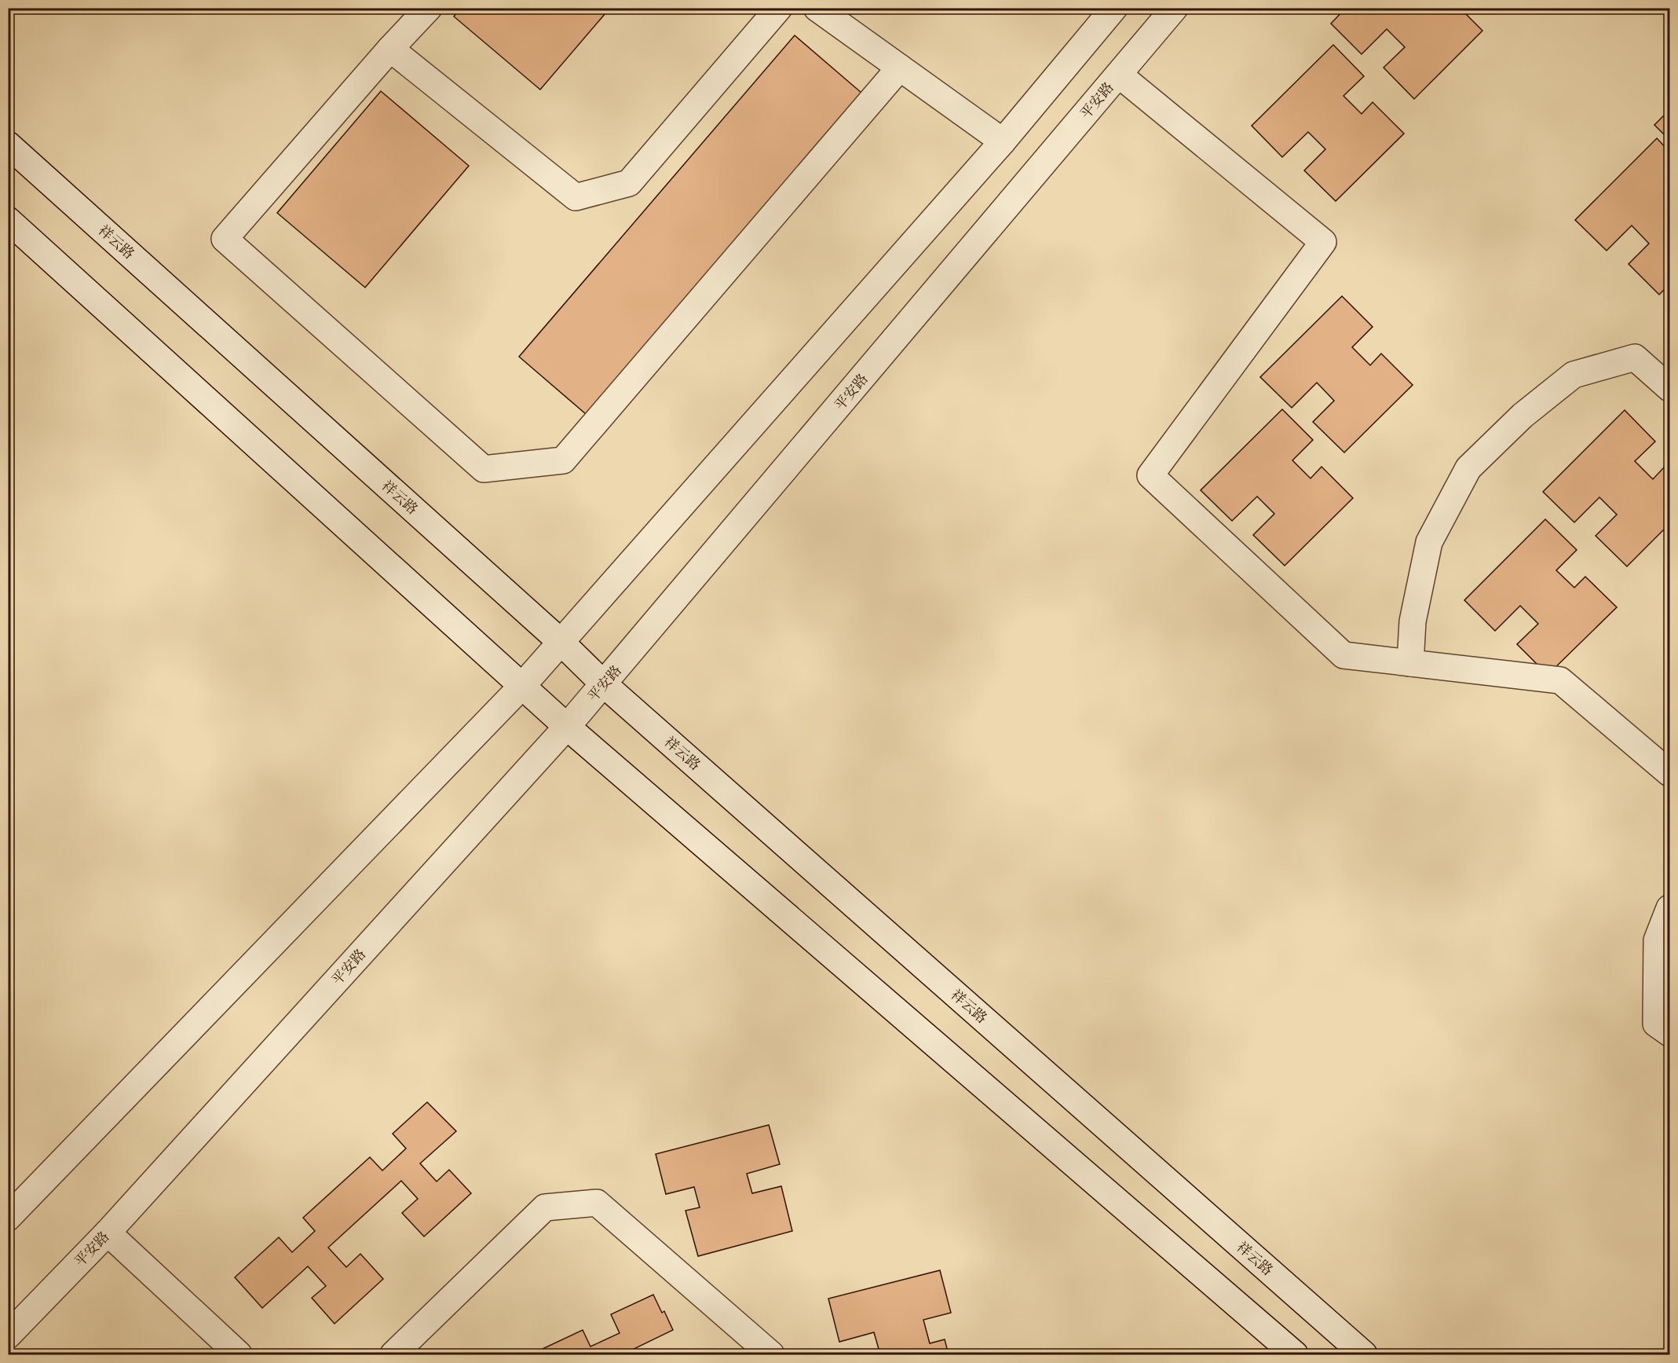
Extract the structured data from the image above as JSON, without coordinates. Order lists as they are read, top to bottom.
{
  "streets": {
    "street": ["平安路", "祥云路"]
  },
  "crossings": [
    ["平安路", "祥云路"]
  ]
}
